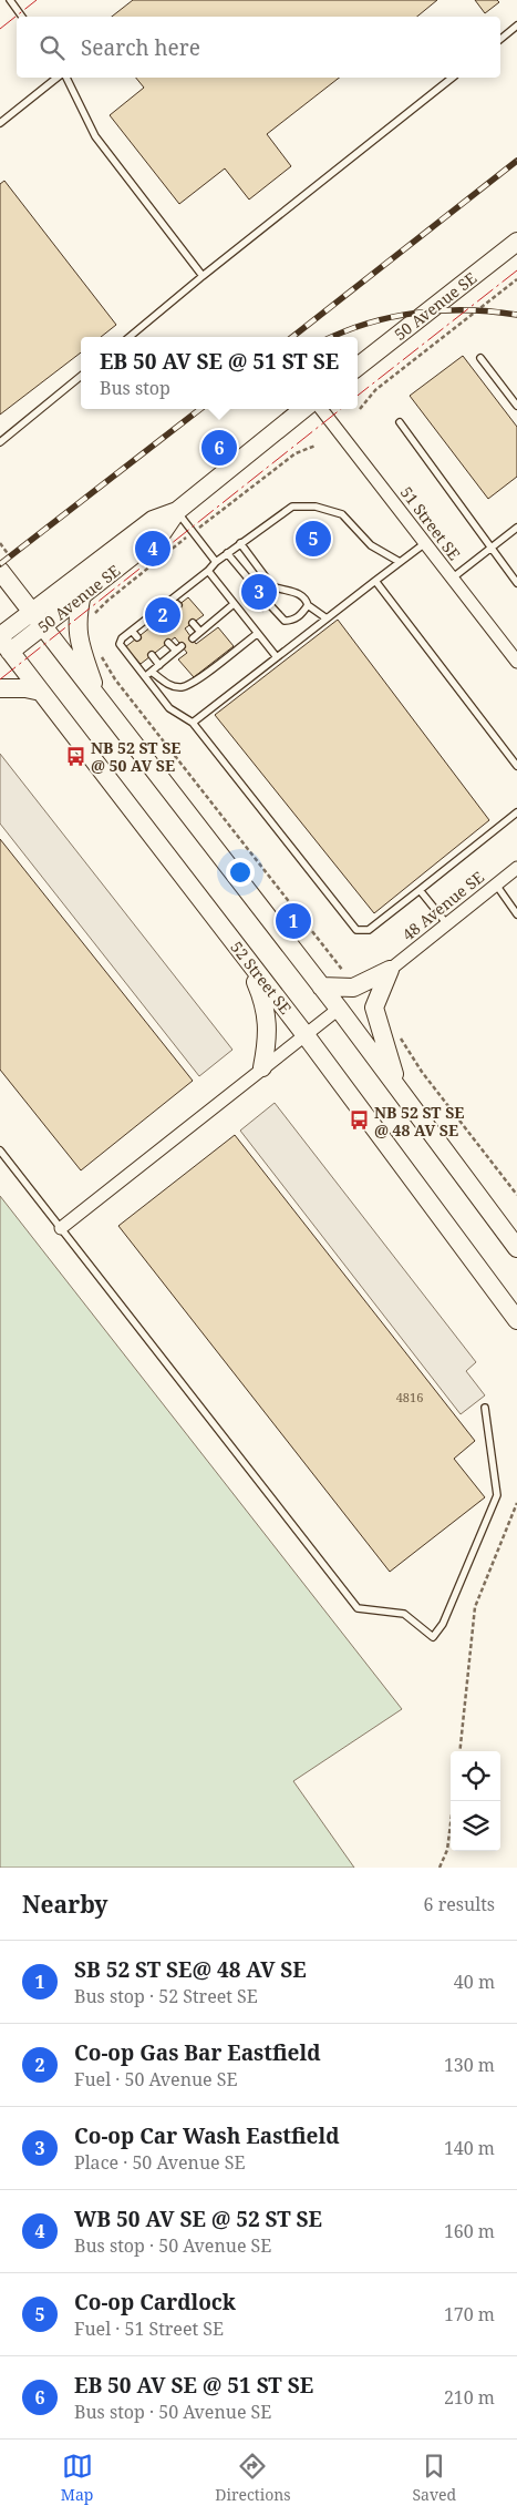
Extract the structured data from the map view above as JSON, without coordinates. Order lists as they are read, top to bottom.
{
  "streets": {
    "main road": ["50 Avenue SE", "52 Street SE"],
    "street": ["51 Street SE", "48 Avenue SE"]
  },
  "crossings": [
    ["50 Avenue SE", "52 Street SE"]
  ],
  "places": {
    "bus stop": ["NB 52 ST SE @ 50 AV SE", "NB 52 ST SE @ 48 AV SE"]
  },
  "house_numbers": ["4816"],
  "page": {
    "search": "Search here",
    "popup": ["EB 50 AV SE @ 51 ST SE", "Bus stop"],
    "pins": [
      "6",
      "5",
      "4",
      "3",
      "2",
      "1"
    ],
    "heading": ["Nearby", "6 results"],
    "list": [
      {
        "mark": "1",
        "name": "SB 52 ST SE@ 48 AV SE",
        "note": "Bus stop · 52 Street SE",
        "value": "40 m"
      },
      {
        "mark": "2",
        "name": "Co-op Gas Bar Eastfield",
        "note": "Fuel · 50 Avenue SE",
        "value": "130 m"
      },
      {
        "mark": "3",
        "name": "Co-op Car Wash Eastfield",
        "note": "Place · 50 Avenue SE",
        "value": "140 m"
      },
      {
        "mark": "4",
        "name": "WB 50 AV SE @ 52 ST SE",
        "note": "Bus stop · 50 Avenue SE",
        "value": "160 m"
      },
      {
        "mark": "5",
        "name": "Co-op Cardlock",
        "note": "Fuel · 51 Street SE",
        "value": "170 m"
      },
      {
        "mark": "6",
        "name": "EB 50 AV SE @ 51 ST SE",
        "note": "Bus stop · 50 Avenue SE",
        "value": "210 m"
      }
    ],
    "nav": ["Map", "Directions", "Saved"]
  }
}
